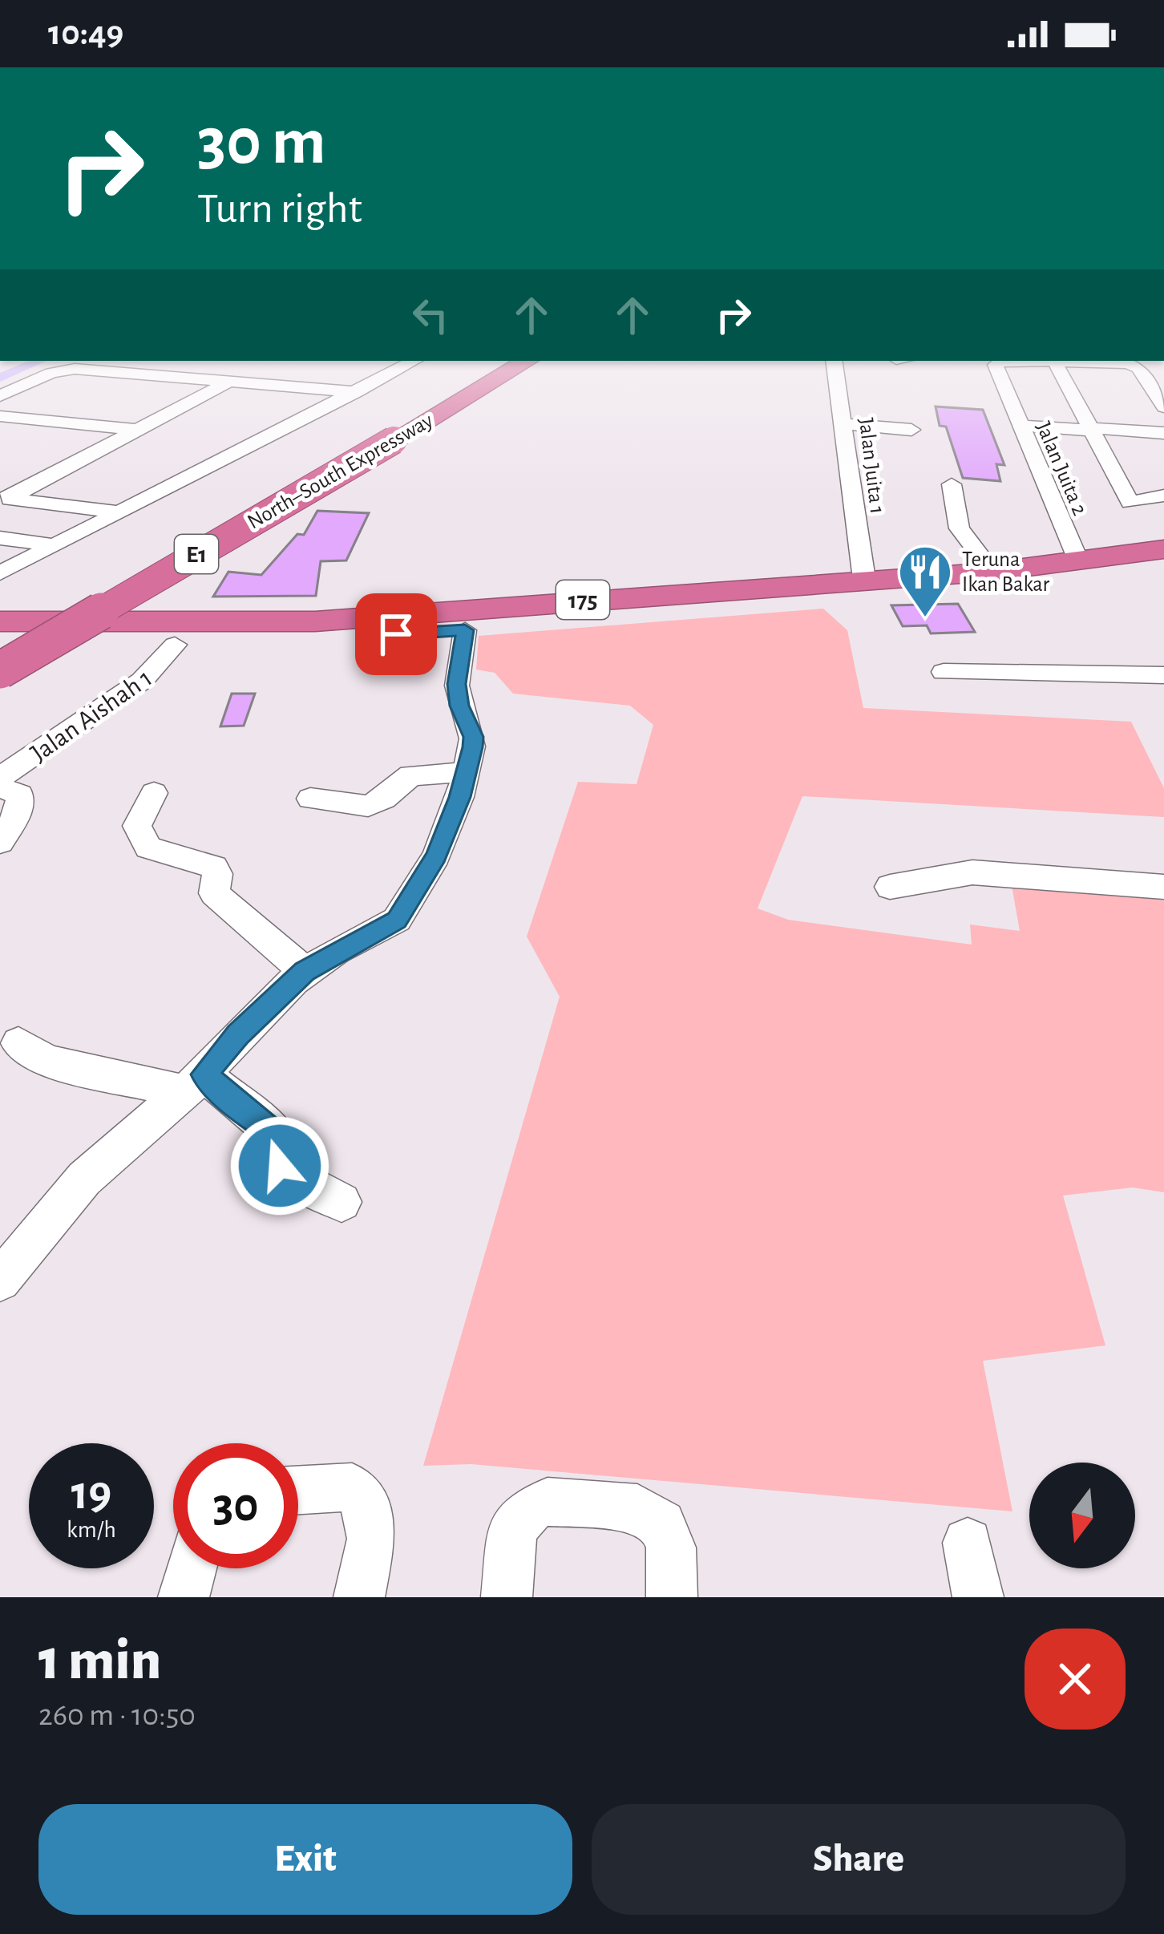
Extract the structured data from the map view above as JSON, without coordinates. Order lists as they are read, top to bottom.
{
  "streets": {
    "highway": ["North–South Expressway", "E1", "175"],
    "street": ["Jalan Juita 1", "Jalan Juita 2", "Jalan Aishah 1"]
  },
  "crossings": [
    ["Jalan Juita 1", "175"],
    ["Jalan Juita 2", "175"],
    ["North–South Expressway", "175"],
    ["175", "Jalan Aishah 1"]
  ],
  "places": {
    "restaurant": ["Teruna Ikan Bakar"]
  },
  "north": "bottom",
  "page": {
    "status": "10:49",
    "turn": ["30 m", "Turn right"],
    "speed": "19 km/h",
    "limit": "30",
    "heading": ["1 min", "260 m · 10:50"],
    "buttons": ["Exit", "Share"]
  }
}
